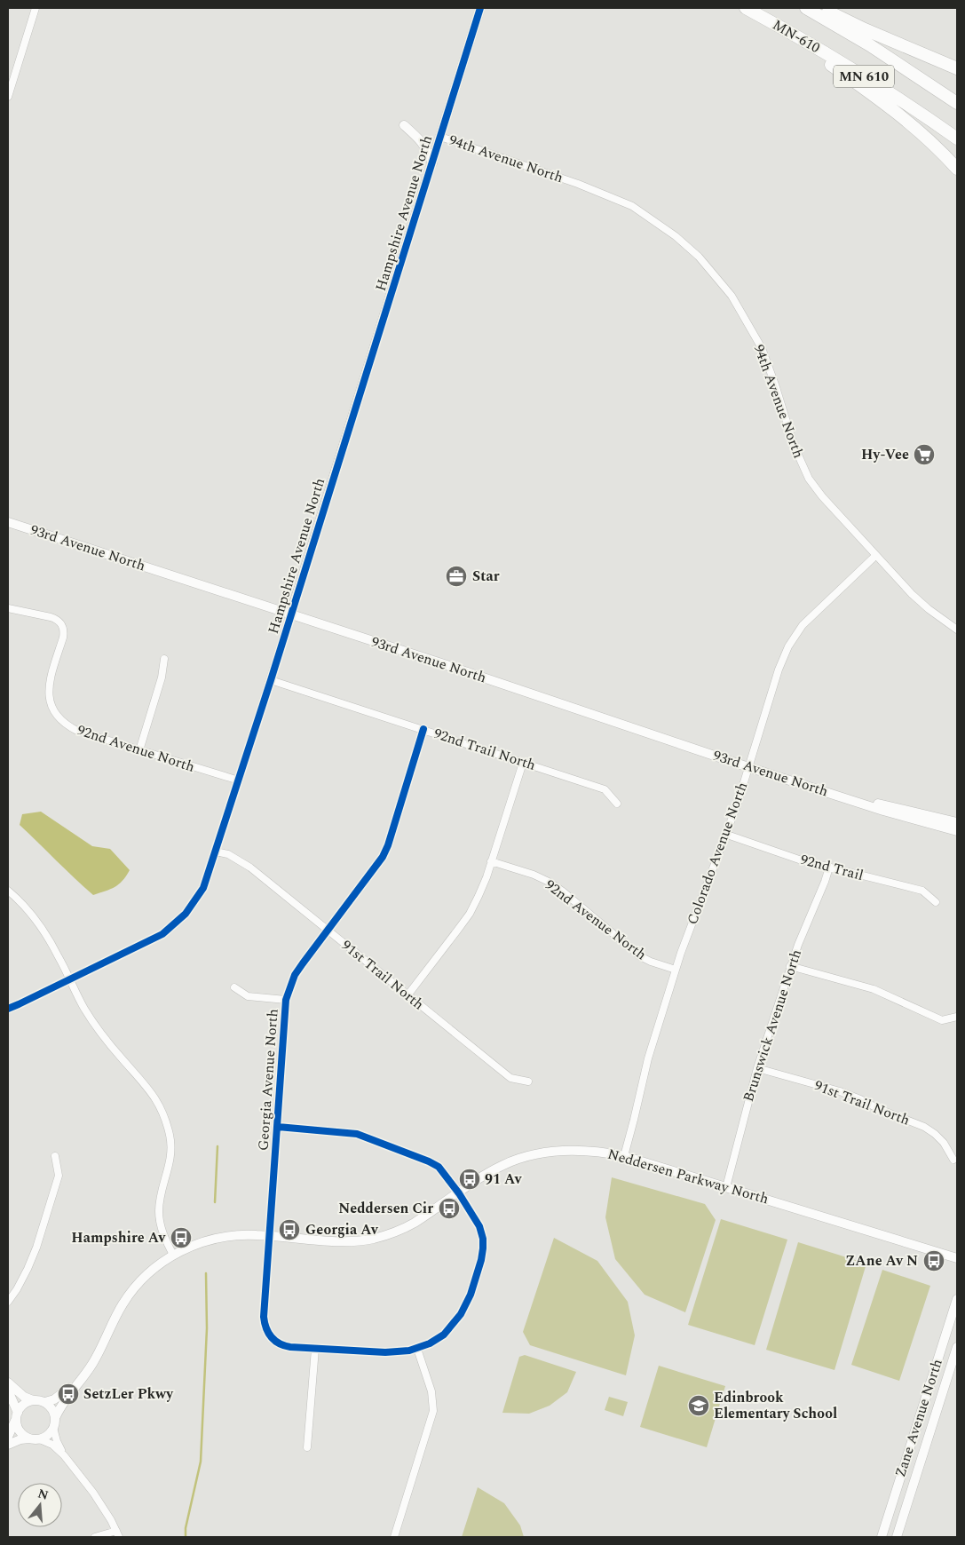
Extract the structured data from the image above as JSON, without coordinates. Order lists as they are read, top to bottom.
{
  "streets": {
    "highway": ["MN-610", "MN 610"],
    "street": [
      "94th Avenue North",
      "Hampshire Avenue North",
      "93rd Avenue North",
      "92nd Avenue North",
      "92nd Trail North",
      "Colorado Avenue North",
      "92nd Trail",
      "91st Trail North",
      "Brunswick Avenue North",
      "Georgia Avenue North",
      "Neddersen Parkway North",
      "Zane Avenue North"
    ]
  },
  "crossings": [
    ["94th Avenue North", "Hampshire Avenue North"],
    ["94th Avenue North", "Colorado Avenue North"],
    ["Hampshire Avenue North", "93rd Avenue North"],
    ["Hampshire Avenue North", "92nd Avenue North"],
    ["Hampshire Avenue North", "92nd Trail North"],
    ["Hampshire Avenue North", "91st Trail North"],
    ["93rd Avenue North", "Colorado Avenue North"],
    ["92nd Avenue North", "Colorado Avenue North"],
    ["92nd Trail North", "Georgia Avenue North"],
    ["Colorado Avenue North", "92nd Trail"],
    ["Colorado Avenue North", "Neddersen Parkway North"],
    ["92nd Trail", "Brunswick Avenue North"],
    ["91st Trail North", "Brunswick Avenue North"],
    ["91st Trail North", "Georgia Avenue North"],
    ["Brunswick Avenue North", "Neddersen Parkway North"],
    ["Georgia Avenue North", "Neddersen Parkway North"]
  ],
  "places": {
    "supermarket": ["Hy-Vee"],
    "office": ["Star"],
    "bus stop": [
      "91 Av",
      "Neddersen Cir",
      "Georgia Av",
      "Hampshire Av",
      "ZAne Av N",
      "SetzLer Pkwy"
    ],
    "school or university": ["Edinbrook Elementary School"]
  },
  "north": "top"
}
